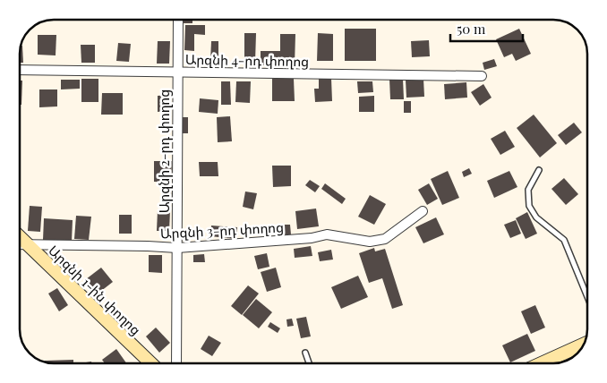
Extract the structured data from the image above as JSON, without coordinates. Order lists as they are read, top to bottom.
{
  "streets": {
    "street": [
      "Արզնի 4-րդ փողոց",
      "Արզնի 2-րդ փողոց",
      "Արզնի 3-րդ փողոց",
      "Արզնի 1-ին փողոց"
    ]
  },
  "crossings": [
    ["Արզնի 4-րդ փողոց", "Արզնի 2-րդ փողոց"],
    ["Արզնի 2-րդ փողոց", "Արզնի 3-րդ փողոց"],
    ["Արզնի 3-րդ փողոց", "Արզնի 1-ին փողոց"]
  ],
  "scale_bar": "50 m"
}
